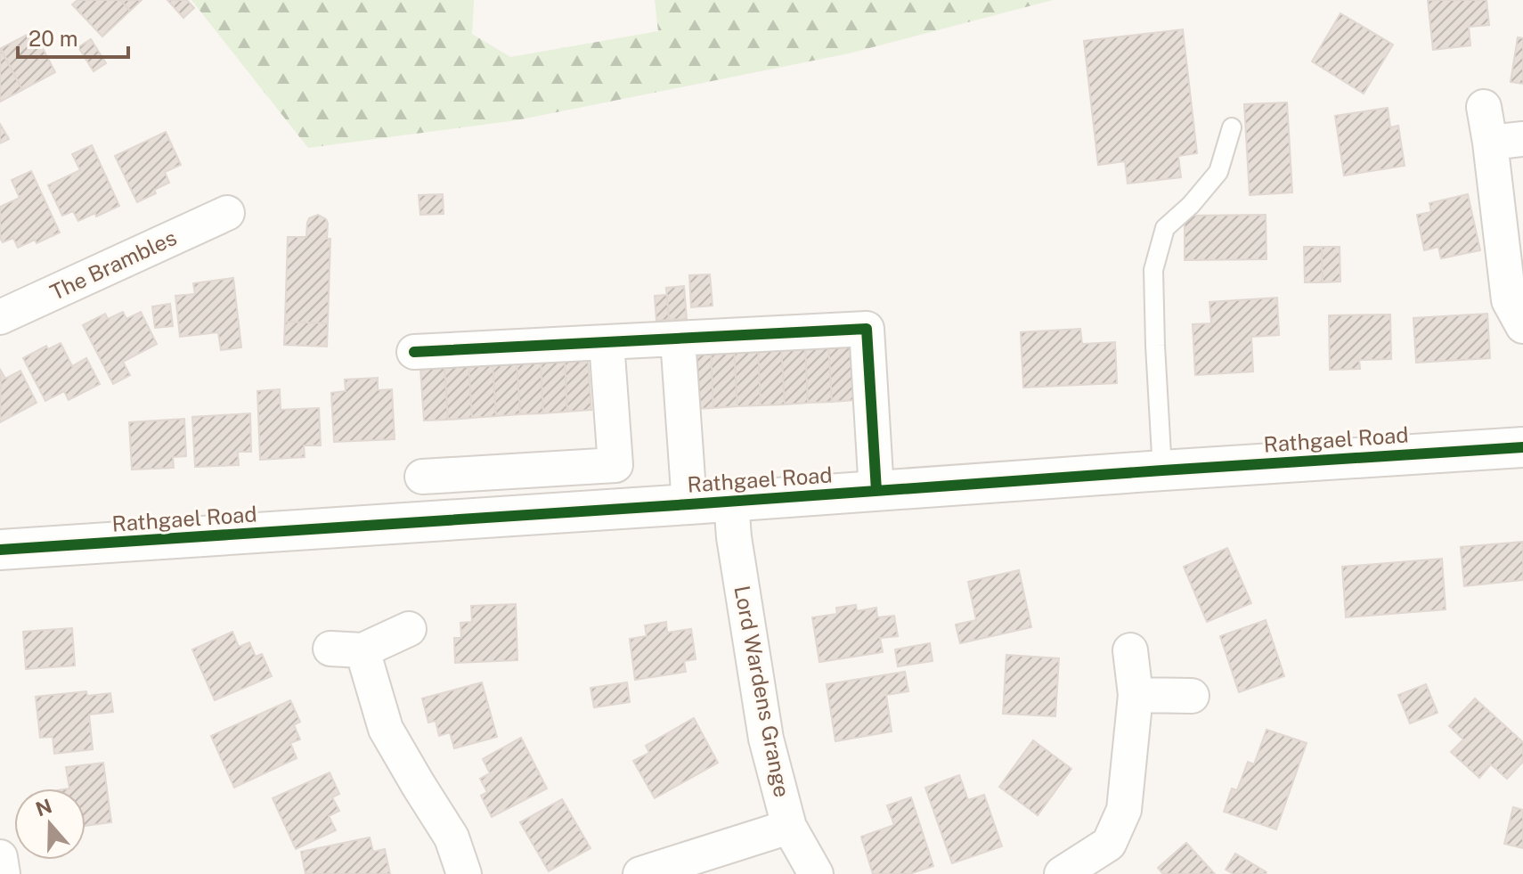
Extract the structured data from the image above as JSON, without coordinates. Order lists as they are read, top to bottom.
{
  "streets": {
    "street": ["The Brambles", "Rathgael Road", "Lord Wardens Grange"]
  },
  "crossings": [
    ["Rathgael Road", "Lord Wardens Grange"]
  ],
  "scale_bar": "20 m",
  "north": "top"
}
